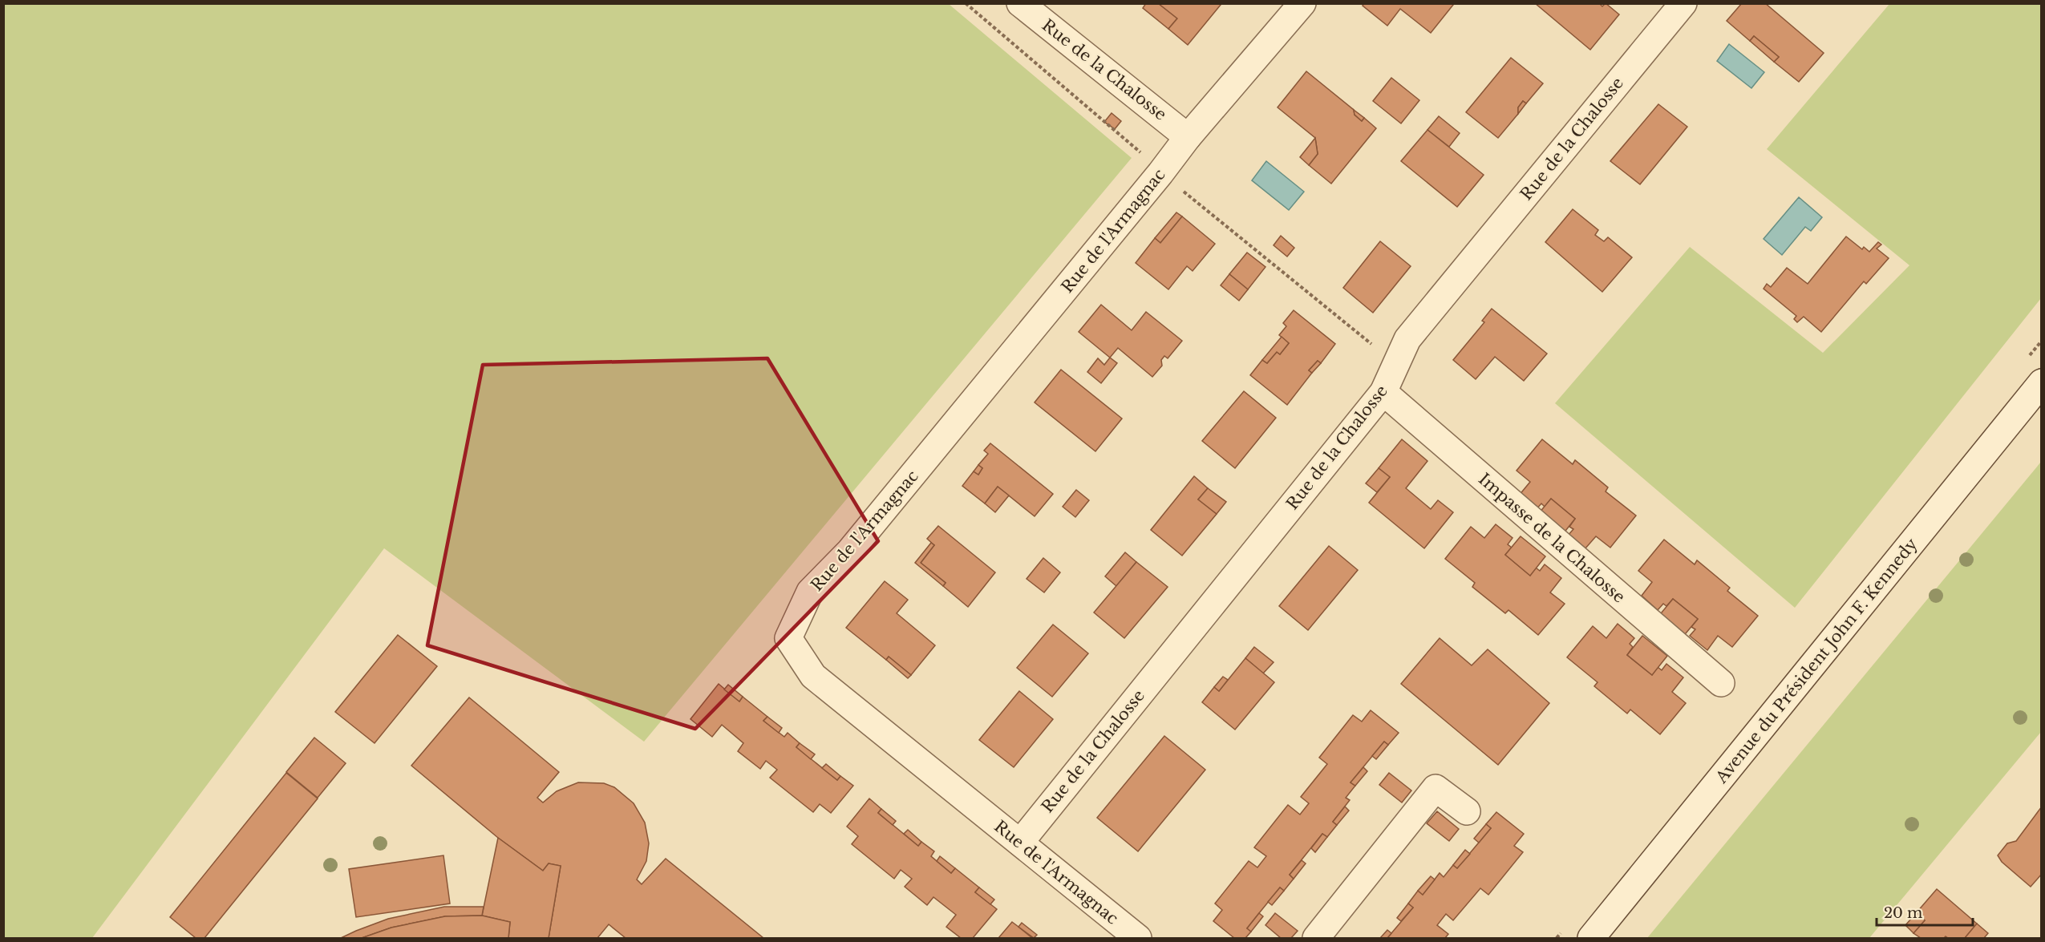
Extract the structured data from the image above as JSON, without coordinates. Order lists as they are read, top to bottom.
{
  "streets": {
    "street": [
      "Rue de la Chalosse",
      "Rue de l'Armagnac",
      "Impasse de la Chalosse",
      "Avenue du Président John F. Kennedy"
    ]
  },
  "crossings": [
    ["Rue de la Chalosse", "Rue de l'Armagnac"],
    ["Rue de la Chalosse", "Impasse de la Chalosse"]
  ],
  "scale_bar": "20 m"
}
